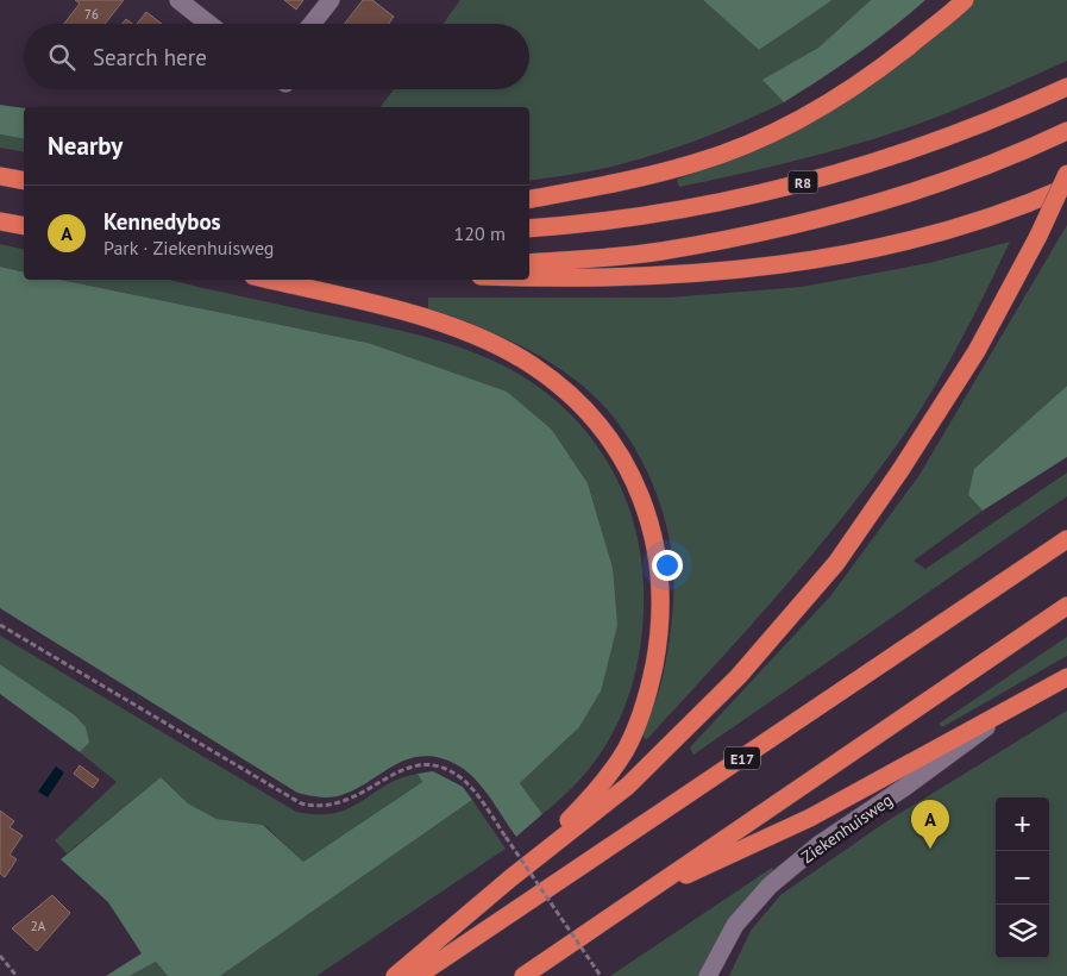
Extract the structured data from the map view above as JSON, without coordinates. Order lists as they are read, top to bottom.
{
  "streets": {
    "highway": ["R8", "E17"],
    "street": ["Ziekenhuisweg"]
  },
  "house_numbers": ["76", "2A"],
  "page": {
    "search": "Search here",
    "heading": "Nearby",
    "list": [
      {
        "mark": "A",
        "name": "Kennedybos",
        "note": "Park · Ziekenhuisweg",
        "value": "120 m"
      }
    ],
    "map_buttons": ["+", "−"],
    "pins": "A"
  }
}
